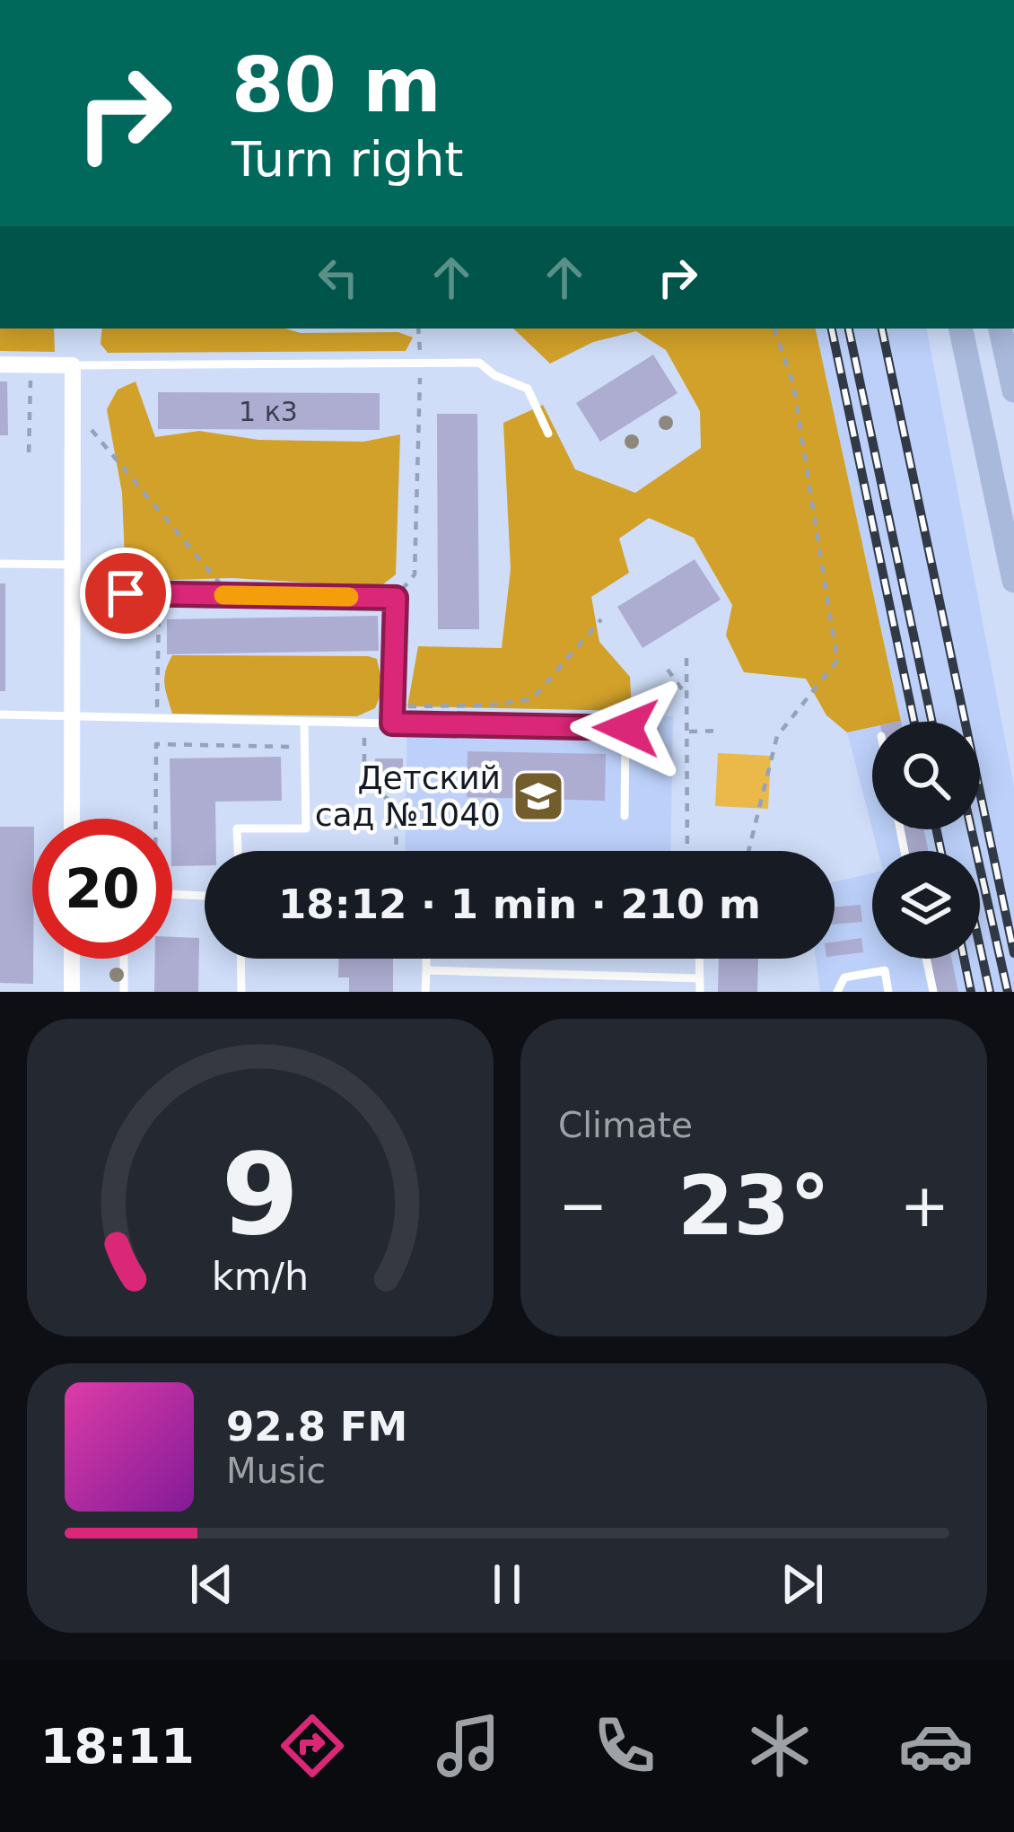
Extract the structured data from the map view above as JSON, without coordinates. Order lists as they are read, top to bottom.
{
  "places": {
    "school or university": ["Детский сад №1040"]
  },
  "house_numbers": ["1 к3"],
  "page": {
    "turn": ["80 m", "Turn right"],
    "limit": "20",
    "trip": "18:12 · 1 min · 210 m",
    "tile": "Climate",
    "heat": ["−", "23°", "+"],
    "song": ["92.8 FM", "Music"],
    "tabs": "18:11",
    "gauge": ["9", "km/h"]
  }
}
